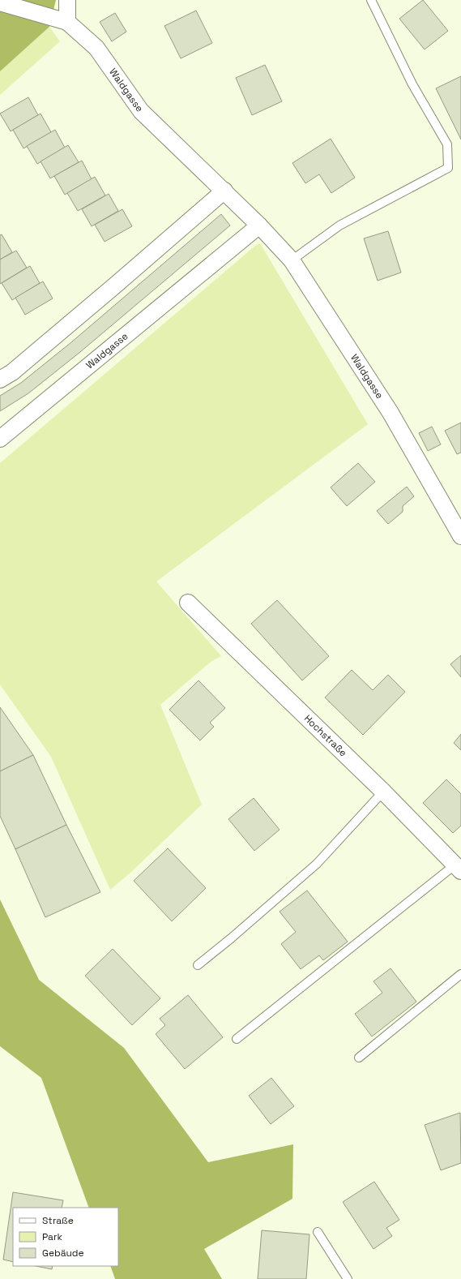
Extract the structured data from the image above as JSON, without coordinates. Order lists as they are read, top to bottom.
{
  "streets": {
    "street": ["Waldgasse", "Hochstraße"]
  },
  "legend": ["Straße", "Park", "Gebäude"]
}
